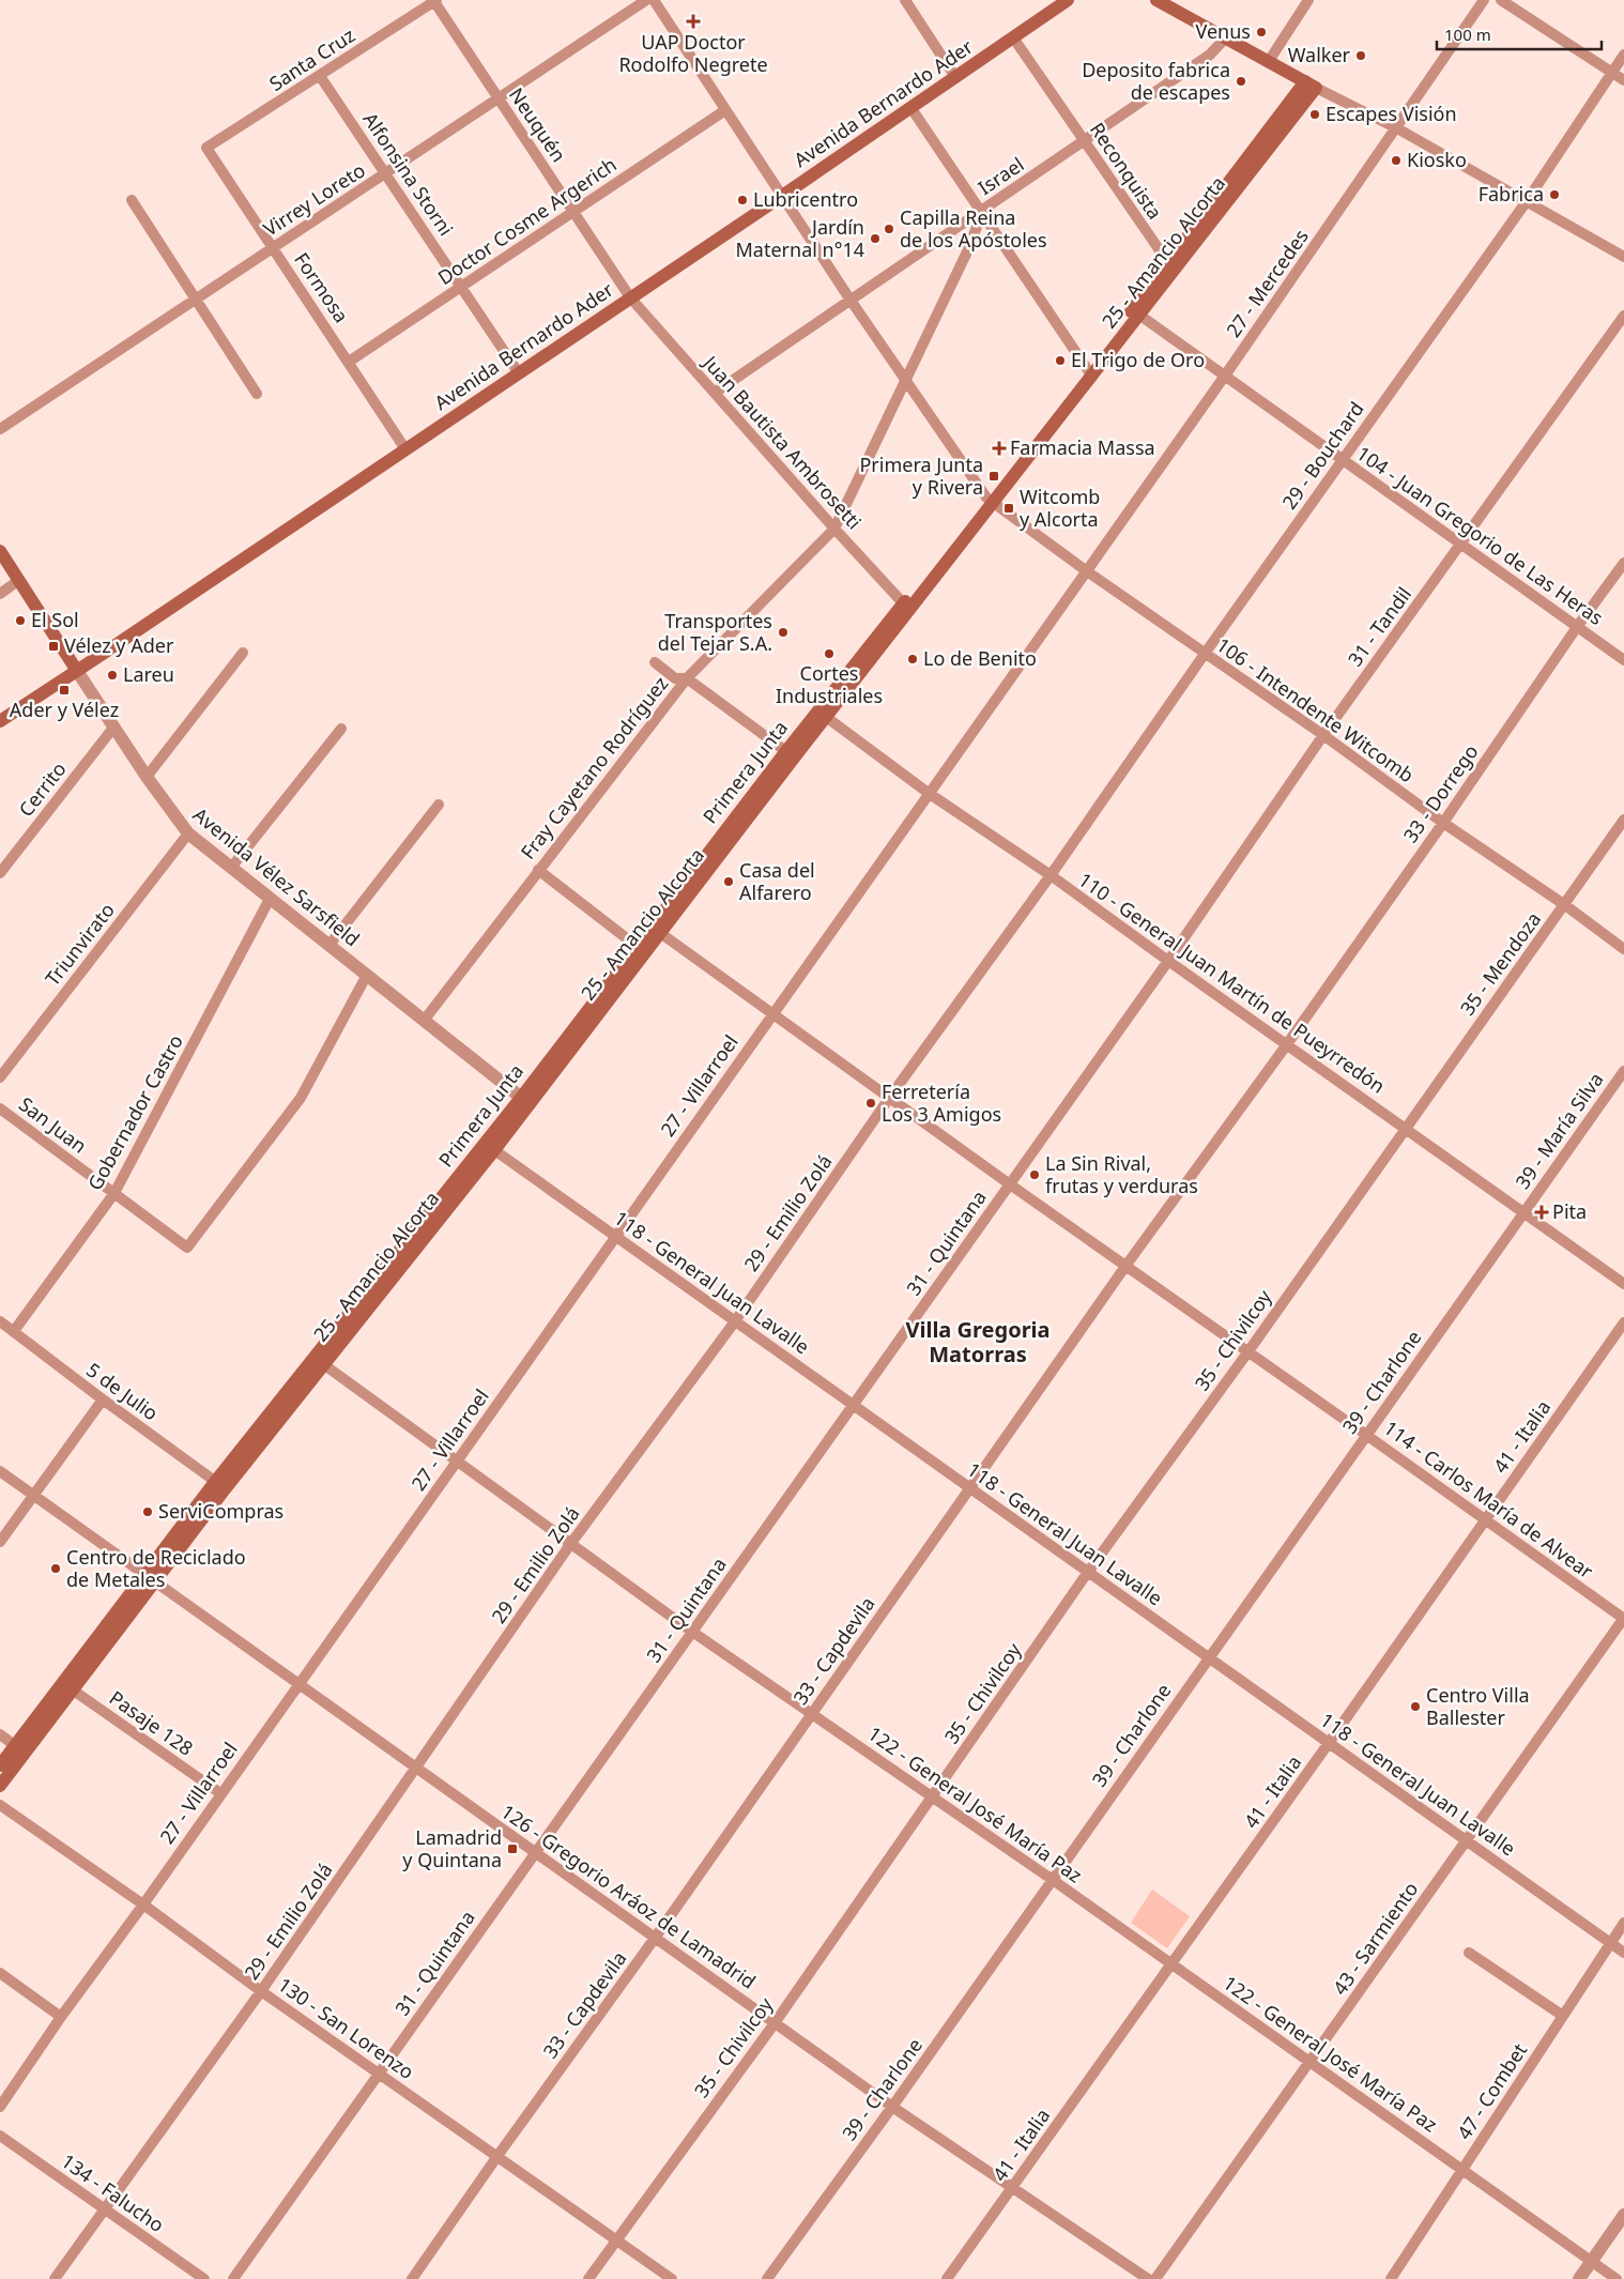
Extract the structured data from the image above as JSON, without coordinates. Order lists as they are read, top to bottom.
{
  "streets": {
    "main road": ["Avenida Bernardo Ader", "Primera Junta", "Avenida Vélez Sarsfield"],
    "street": [
      "Santa Cruz",
      "Neuquén",
      "Reconquista",
      "Alfonsina Storni",
      "Israel",
      "Virrey Loreto",
      "Doctor Cosme Argerich",
      "27 - Mercedes",
      "Formosa",
      "Juan Bautista Ambrosetti",
      "29 - Bouchard",
      "104 - Juan Gregorio de Las Heras",
      "31 - Tandil",
      "106 - Intendente Witcomb",
      "Fray Cayetano Rodríguez",
      "Cerrito",
      "33 - Dorrego",
      "Triunvirato",
      "35 - Mendoza",
      "110 - General Juan Martín de Pueyrredón",
      "27 - Villarroel",
      "Gobernador Castro",
      "San Juan",
      "39 - María Silva",
      "29 - Emilio Zolá",
      "31 - Quintana",
      "118 - General Juan Lavalle",
      "35 - Chivilcoy",
      "39 - Charlone",
      "5 de Julio",
      "41 - Italia",
      "114 - Carlos María de Alvear",
      "33 - Capdevila",
      "Pasaje 128",
      "122 - General José María Paz",
      "126 - Gregorio Aráoz de Lamadrid",
      "43 - Sarmiento",
      "130 - San Lorenzo",
      "47 - Combet",
      "134 - Falucho"
    ]
  },
  "crossings": [
    ["Santa Cruz", "Neuquén"],
    ["Santa Cruz", "Alfonsina Storni"],
    ["Santa Cruz", "Formosa"],
    ["Avenida Bernardo Ader", "Neuquén"],
    ["Avenida Bernardo Ader", "Reconquista"],
    ["Avenida Bernardo Ader", "Alfonsina Storni"],
    ["Avenida Bernardo Ader", "Formosa"],
    ["Avenida Bernardo Ader", "Juan Bautista Ambrosetti"],
    ["Avenida Bernardo Ader", "106 - Intendente Witcomb"],
    ["Avenida Bernardo Ader", "Avenida Vélez Sarsfield"],
    ["Neuquén", "Virrey Loreto"],
    ["Neuquén", "Doctor Cosme Argerich"],
    ["Neuquén", "Juan Bautista Ambrosetti"],
    ["Reconquista", "Israel"],
    ["Reconquista", "Primera Junta"],
    ["Alfonsina Storni", "Virrey Loreto"],
    ["Alfonsina Storni", "Doctor Cosme Argerich"],
    ["Israel", "Juan Bautista Ambrosetti"],
    ["Israel", "106 - Intendente Witcomb"],
    ["Israel", "Fray Cayetano Rodríguez"],
    ["Virrey Loreto", "Formosa"],
    ["Doctor Cosme Argerich", "Formosa"],
    ["Doctor Cosme Argerich", "106 - Intendente Witcomb"],
    ["27 - Mercedes", "104 - Juan Gregorio de Las Heras"],
    ["27 - Mercedes", "106 - Intendente Witcomb"],
    ["27 - Mercedes", "110 - General Juan Martín de Pueyrredón"],
    ["27 - Mercedes", "27 - Villarroel"],
    ["Juan Bautista Ambrosetti", "Fray Cayetano Rodríguez"],
    ["Juan Bautista Ambrosetti", "Primera Junta"],
    ["29 - Bouchard", "104 - Juan Gregorio de Las Heras"],
    ["29 - Bouchard", "106 - Intendente Witcomb"],
    ["29 - Bouchard", "110 - General Juan Martín de Pueyrredón"],
    ["29 - Bouchard", "29 - Emilio Zolá"],
    ["104 - Juan Gregorio de Las Heras", "31 - Tandil"],
    ["104 - Juan Gregorio de Las Heras", "Primera Junta"],
    ["104 - Juan Gregorio de Las Heras", "33 - Dorrego"],
    ["31 - Tandil", "106 - Intendente Witcomb"],
    ["31 - Tandil", "110 - General Juan Martín de Pueyrredón"],
    ["31 - Tandil", "31 - Quintana"],
    ["106 - Intendente Witcomb", "Fray Cayetano Rodríguez"],
    ["106 - Intendente Witcomb", "Primera Junta"],
    ["106 - Intendente Witcomb", "33 - Dorrego"],
    ["106 - Intendente Witcomb", "35 - Mendoza"],
    ["Fray Cayetano Rodríguez", "Avenida Vélez Sarsfield"],
    ["Primera Junta", "Avenida Vélez Sarsfield"],
    ["Primera Junta", "110 - General Juan Martín de Pueyrredón"],
    ["Primera Junta", "118 - General Juan Lavalle"],
    ["Primera Junta", "5 de Julio"],
    ["Primera Junta", "114 - Carlos María de Alvear"],
    ["Primera Junta", "Pasaje 128"],
    ["Primera Junta", "122 - General José María Paz"],
    ["Primera Junta", "126 - Gregorio Aráoz de Lamadrid"],
    ["Cerrito", "Avenida Vélez Sarsfield"],
    ["33 - Dorrego", "110 - General Juan Martín de Pueyrredón"],
    ["33 - Dorrego", "33 - Capdevila"],
    ["Avenida Vélez Sarsfield", "Triunvirato"],
    ["Avenida Vélez Sarsfield", "Gobernador Castro"],
    ["Avenida Vélez Sarsfield", "San Juan"],
    ["35 - Mendoza", "110 - General Juan Martín de Pueyrredón"],
    ["35 - Mendoza", "35 - Chivilcoy"],
    ["110 - General Juan Martín de Pueyrredón", "27 - Villarroel"],
    ["110 - General Juan Martín de Pueyrredón", "39 - María Silva"],
    ["110 - General Juan Martín de Pueyrredón", "29 - Emilio Zolá"],
    ["110 - General Juan Martín de Pueyrredón", "31 - Quintana"],
    ["110 - General Juan Martín de Pueyrredón", "35 - Chivilcoy"],
    ["110 - General Juan Martín de Pueyrredón", "39 - Charlone"],
    ["110 - General Juan Martín de Pueyrredón", "33 - Capdevila"],
    ["27 - Villarroel", "118 - General Juan Lavalle"],
    ["27 - Villarroel", "114 - Carlos María de Alvear"],
    ["27 - Villarroel", "Pasaje 128"],
    ["27 - Villarroel", "122 - General José María Paz"],
    ["27 - Villarroel", "126 - Gregorio Aráoz de Lamadrid"],
    ["27 - Villarroel", "130 - San Lorenzo"],
    ["Gobernador Castro", "San Juan"],
    ["Gobernador Castro", "5 de Julio"],
    ["39 - María Silva", "39 - Charlone"],
    ["29 - Emilio Zolá", "118 - General Juan Lavalle"],
    ["29 - Emilio Zolá", "114 - Carlos María de Alvear"],
    ["29 - Emilio Zolá", "122 - General José María Paz"],
    ["29 - Emilio Zolá", "126 - Gregorio Aráoz de Lamadrid"],
    ["29 - Emilio Zolá", "130 - San Lorenzo"],
    ["29 - Emilio Zolá", "134 - Falucho"],
    ["31 - Quintana", "118 - General Juan Lavalle"],
    ["31 - Quintana", "114 - Carlos María de Alvear"],
    ["31 - Quintana", "122 - General José María Paz"],
    ["31 - Quintana", "126 - Gregorio Aráoz de Lamadrid"],
    ["31 - Quintana", "130 - San Lorenzo"],
    ["118 - General Juan Lavalle", "35 - Chivilcoy"],
    ["118 - General Juan Lavalle", "39 - Charlone"],
    ["118 - General Juan Lavalle", "41 - Italia"],
    ["118 - General Juan Lavalle", "33 - Capdevila"],
    ["118 - General Juan Lavalle", "43 - Sarmiento"],
    ["118 - General Juan Lavalle", "47 - Combet"],
    ["35 - Chivilcoy", "114 - Carlos María de Alvear"],
    ["35 - Chivilcoy", "122 - General José María Paz"],
    ["35 - Chivilcoy", "126 - Gregorio Aráoz de Lamadrid"],
    ["35 - Chivilcoy", "130 - San Lorenzo"],
    ["39 - Charlone", "114 - Carlos María de Alvear"],
    ["39 - Charlone", "122 - General José María Paz"],
    ["39 - Charlone", "126 - Gregorio Aráoz de Lamadrid"],
    ["41 - Italia", "114 - Carlos María de Alvear"],
    ["41 - Italia", "122 - General José María Paz"],
    ["41 - Italia", "126 - Gregorio Aráoz de Lamadrid"],
    ["114 - Carlos María de Alvear", "33 - Capdevila"],
    ["114 - Carlos María de Alvear", "43 - Sarmiento"],
    ["33 - Capdevila", "122 - General José María Paz"],
    ["33 - Capdevila", "126 - Gregorio Aráoz de Lamadrid"],
    ["33 - Capdevila", "130 - San Lorenzo"],
    ["122 - General José María Paz", "43 - Sarmiento"],
    ["122 - General José María Paz", "47 - Combet"]
  ],
  "districts": ["Villa Gregoria Matorras"],
  "places": {
    "health": ["UAP Doctor Rodolfo Negrete", "Farmacia Massa", "Pita"],
    "other": [
      "Venus",
      "Walker",
      "Deposito fabrica de escapes",
      "Escapes Visión",
      "Kiosko",
      "Fabrica",
      "Lubricentro",
      "Capilla Reina de los Apóstoles",
      "Jardín Maternal n°14",
      "El Trigo de Oro",
      "El Sol",
      "Transportes del Tejar S.A.",
      "Cortes Industriales",
      "Lo de Benito",
      "Lareu",
      "Casa del Alfarero",
      "Ferretería Los 3 Amigos",
      "La Sin Rival, frutas y verduras",
      "ServiCompras",
      "Centro de Reciclado de Metales",
      "Centro Villa Ballester"
    ],
    "transit": [
      "Primera Junta y Rivera",
      "Witcomb y Alcorta",
      "Vélez y Ader",
      "Ader y Vélez",
      "Lamadrid y Quintana"
    ]
  },
  "scale_bar": "100 m"
}
